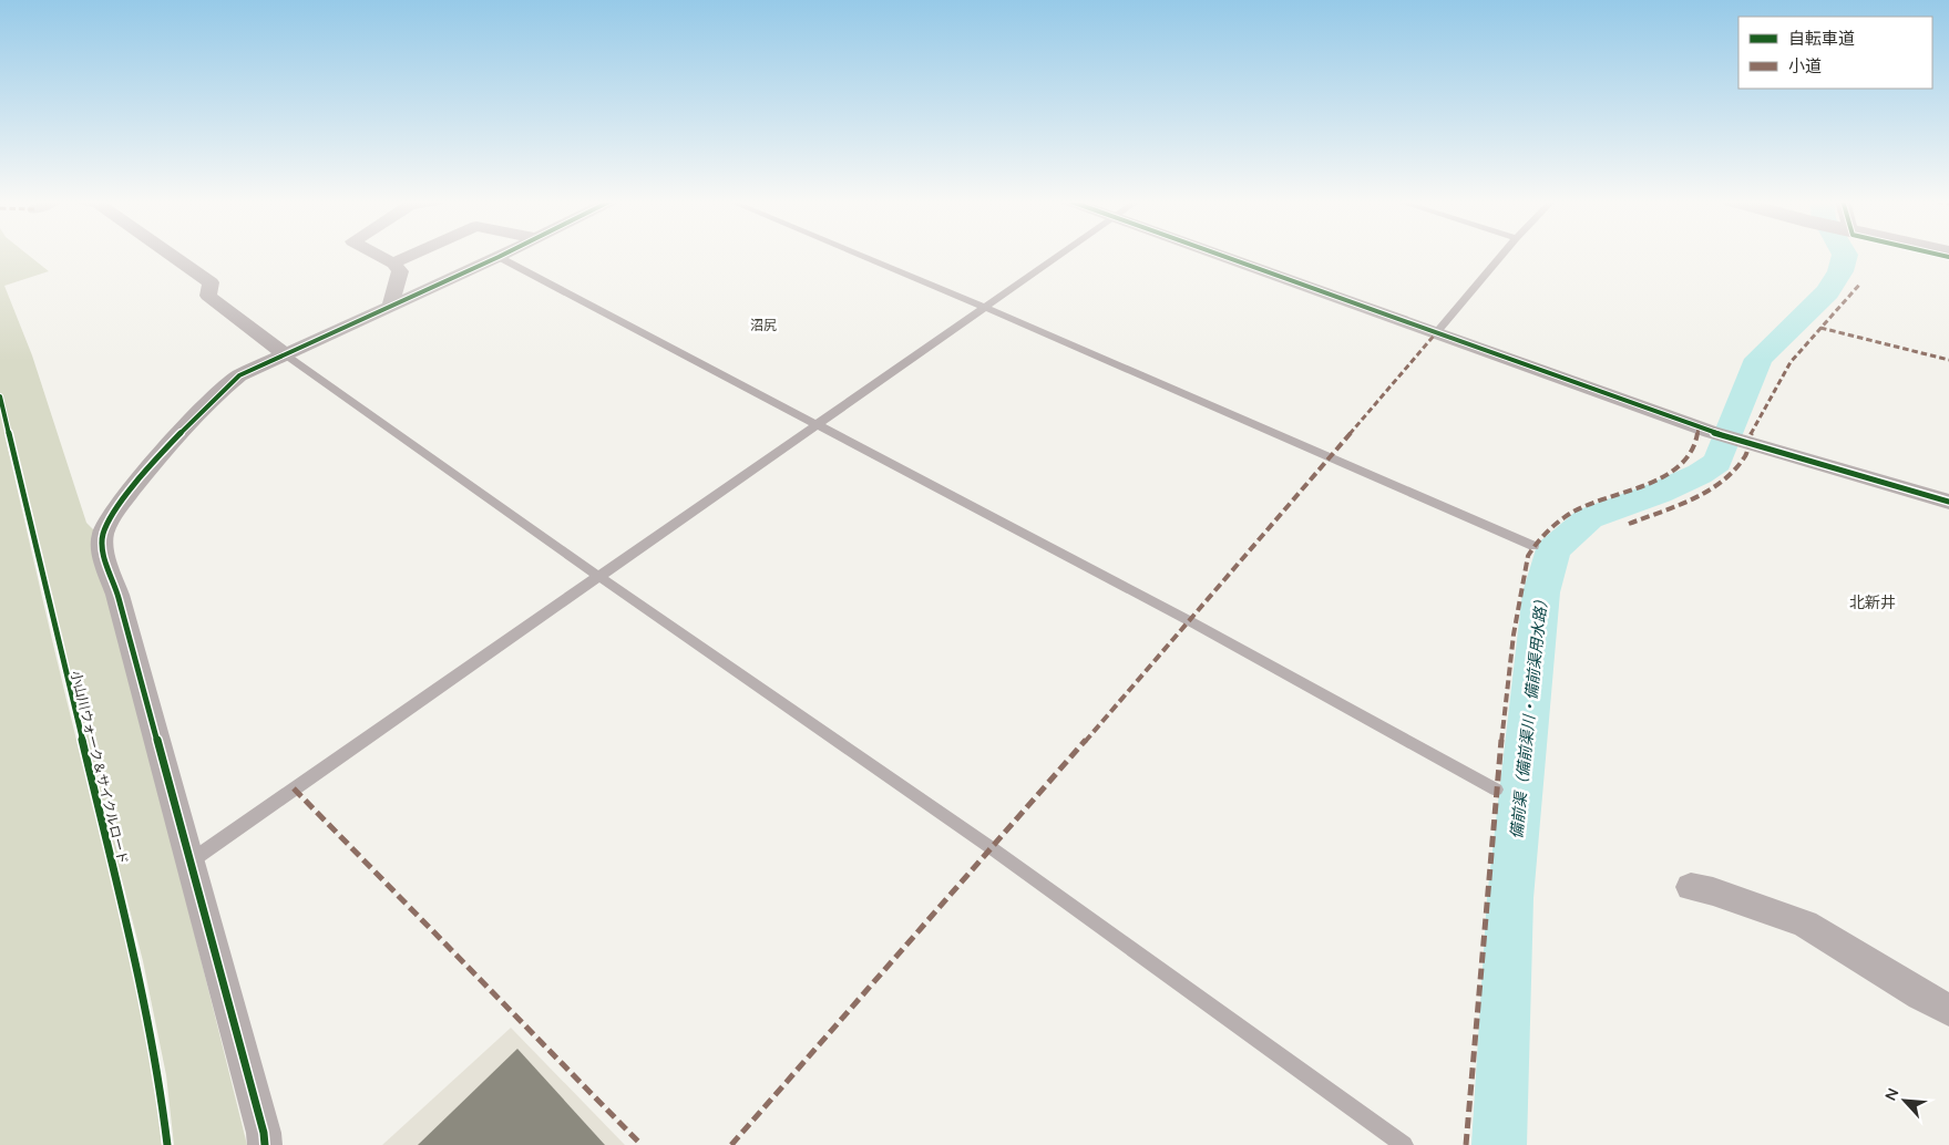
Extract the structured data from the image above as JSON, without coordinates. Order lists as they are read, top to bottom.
{
  "streets": {
    "cycle path": ["小山川ウォーク＆サイクルロード"]
  },
  "districts": ["沼尻", "北新井"],
  "water": ["備前渠（備前渠川・備前渠用水路）"],
  "legend": ["自転車道", "小道"],
  "north": "top left"
}
